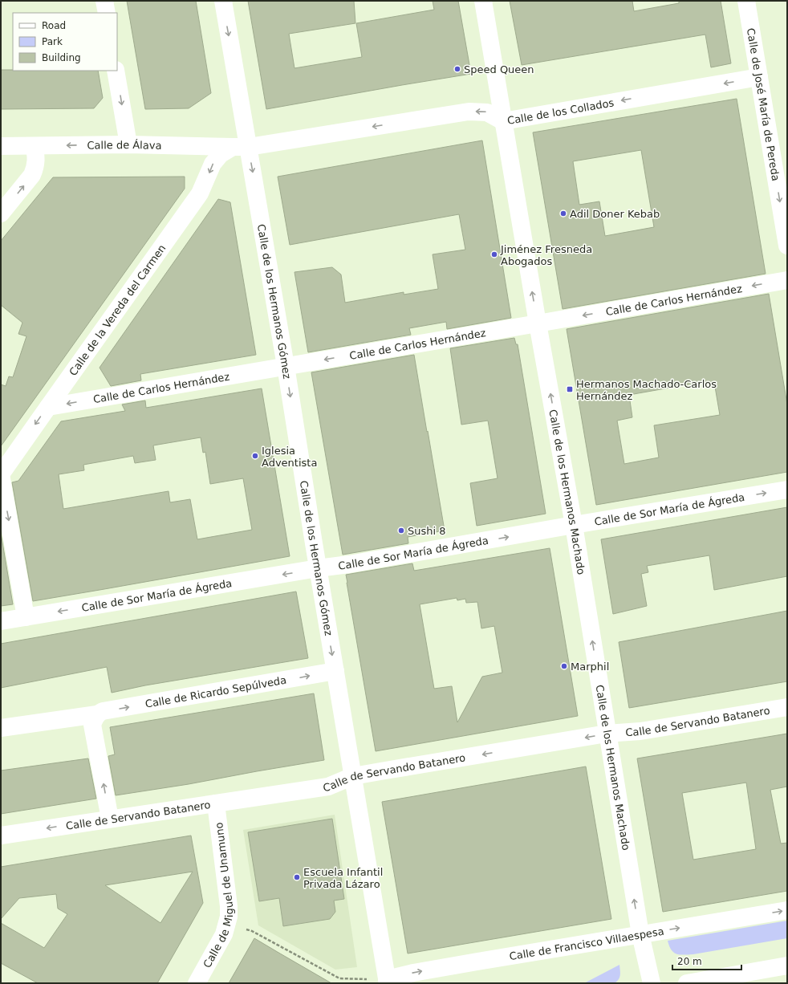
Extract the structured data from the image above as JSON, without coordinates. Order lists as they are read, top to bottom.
{
  "streets": {
    "street": [
      "Calle de José María de Pereda",
      "Calle de los Collados",
      "Calle de Álava",
      "Calle de Carlos Hernández",
      "Calle de los Hermanos Gómez",
      "Calle de la Vereda del Carmen",
      "Calle de los Hermanos Machado",
      "Calle de Sor María de Ágreda",
      "Calle de Ricardo Sepúlveda",
      "Calle de Servando Batanero",
      "Calle de Miguel de Unamuno",
      "Calle de Francisco Villaespesa"
    ]
  },
  "crossings": [
    ["Calle de José María de Pereda", "Calle de los Collados"],
    ["Calle de los Collados", "Calle de Álava"],
    ["Calle de los Collados", "Calle de los Hermanos Gómez"],
    ["Calle de los Collados", "Calle de la Vereda del Carmen"],
    ["Calle de los Collados", "Calle de los Hermanos Machado"],
    ["Calle de Álava", "Calle de los Hermanos Gómez"],
    ["Calle de Álava", "Calle de la Vereda del Carmen"],
    ["Calle de Carlos Hernández", "Calle de los Hermanos Gómez"],
    ["Calle de Carlos Hernández", "Calle de la Vereda del Carmen"],
    ["Calle de Carlos Hernández", "Calle de los Hermanos Machado"],
    ["Calle de los Hermanos Gómez", "Calle de la Vereda del Carmen"],
    ["Calle de los Hermanos Gómez", "Calle de Sor María de Ágreda"],
    ["Calle de los Hermanos Gómez", "Calle de Ricardo Sepúlveda"],
    ["Calle de los Hermanos Gómez", "Calle de Servando Batanero"],
    ["Calle de los Hermanos Gómez", "Calle de Francisco Villaespesa"],
    ["Calle de los Hermanos Machado", "Calle de Sor María de Ágreda"],
    ["Calle de los Hermanos Machado", "Calle de Servando Batanero"],
    ["Calle de los Hermanos Machado", "Calle de Francisco Villaespesa"],
    ["Calle de Servando Batanero", "Calle de Miguel de Unamuno"]
  ],
  "one_way": [
    "Calle de José María de Pereda",
    "Calle de los Collados",
    "Calle de Álava",
    "Calle de Carlos Hernández",
    "Calle de los Hermanos Gómez",
    "Calle de la Vereda del Carmen",
    "Calle de los Hermanos Machado",
    "Calle de Ricardo Sepúlveda",
    "Calle de Servando Batanero",
    "Calle de Francisco Villaespesa"
  ],
  "places": {
    "other": [
      "Speed Queen",
      "Adil Doner Kebab",
      "Jiménez Fresneda Abogados",
      "Iglesia Adventista",
      "Sushi 8",
      "Marphil",
      "Escuela Infantil Privada Lázaro"
    ],
    "transit": ["Hermanos Machado-Carlos Hernández"]
  },
  "legend": ["Road", "Park", "Building"],
  "scale_bar": "20 m"
}
